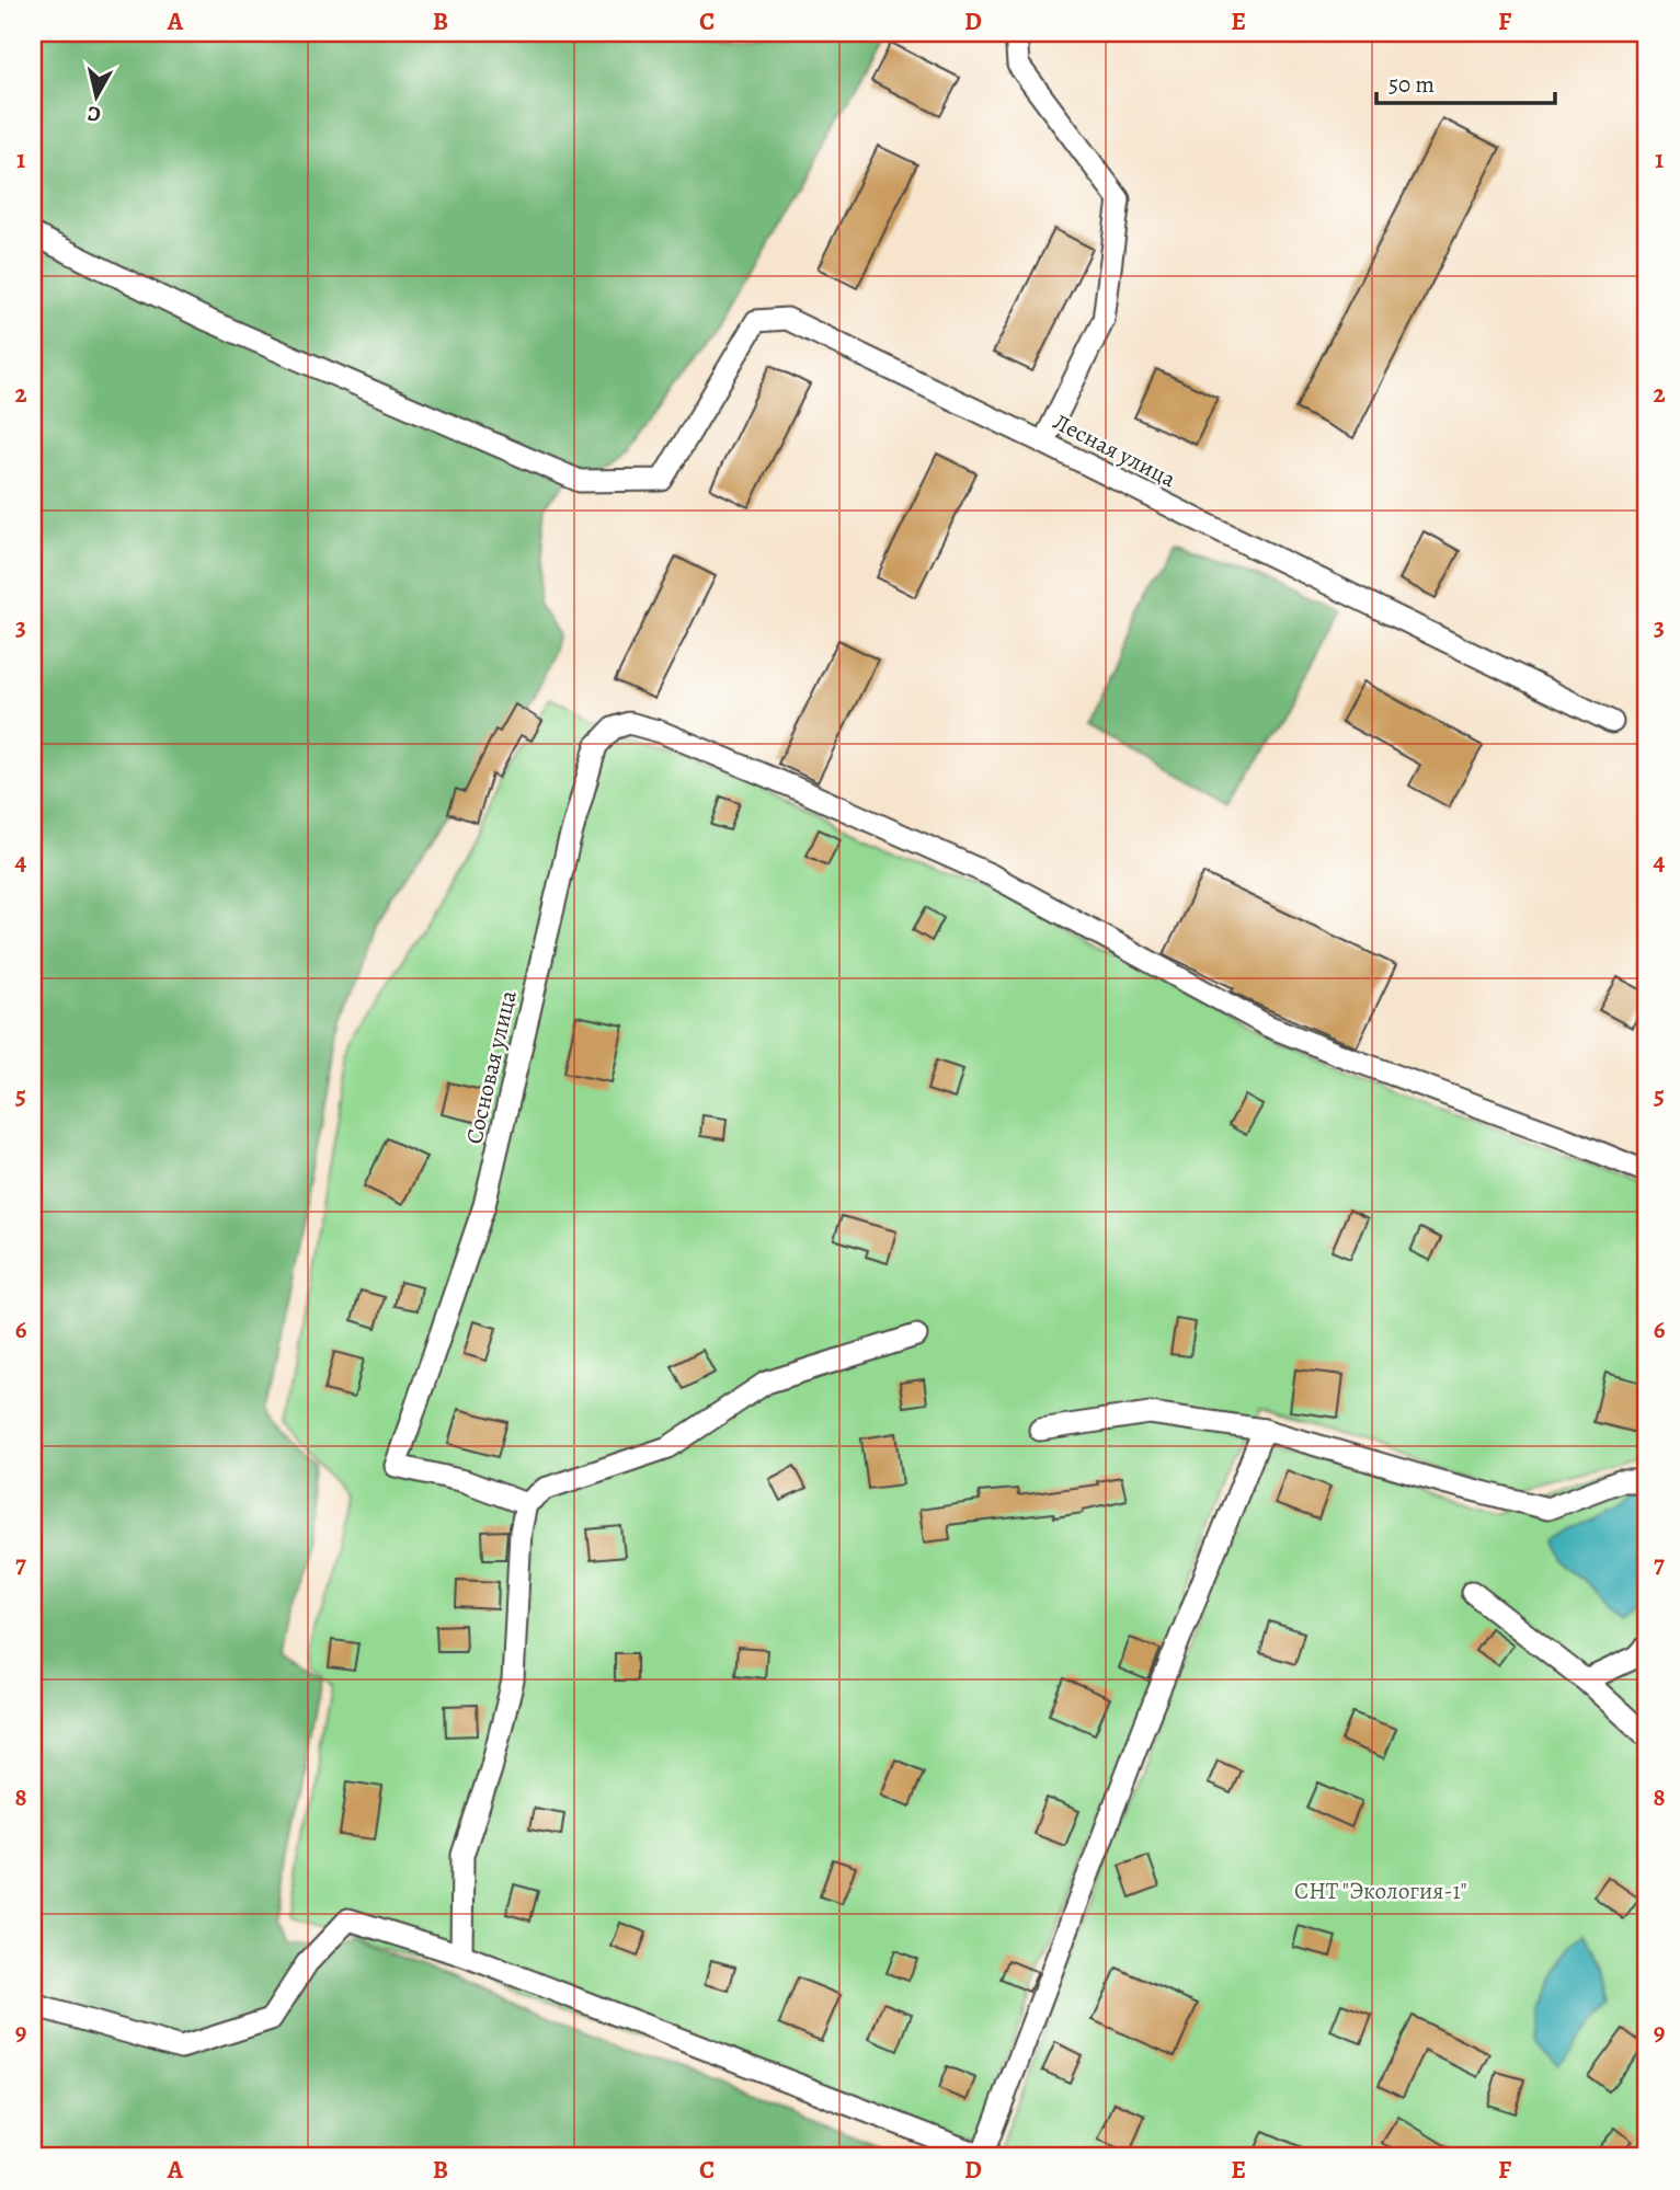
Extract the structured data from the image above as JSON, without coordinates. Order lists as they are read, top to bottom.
{
  "streets": {
    "street": ["Лесная улица", "Сосновая улица"]
  },
  "parks": ["СНТ \"Экология-1\""],
  "scale_bar": "50 m",
  "north": "bottom",
  "grid": {
    "columns": [
      "A",
      "B",
      "C",
      "D",
      "E",
      "F"
    ],
    "rows": [
      "1",
      "2",
      "3",
      "4",
      "5",
      "6",
      "7",
      "8",
      "9"
    ]
  }
}
